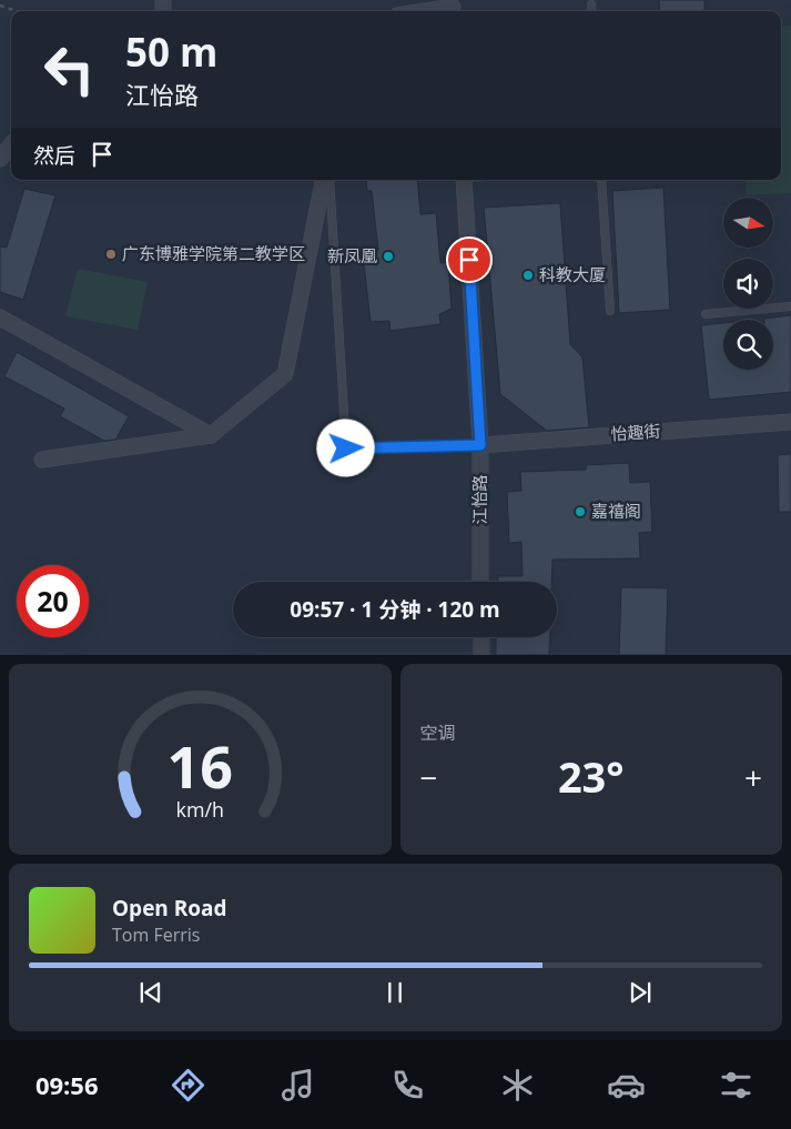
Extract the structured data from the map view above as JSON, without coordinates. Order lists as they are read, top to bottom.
{
  "streets": {
    "street": ["怡趣街", "江怡路"]
  },
  "crossings": [
    ["怡趣街", "江怡路"]
  ],
  "places": [
    "广东博雅学院第二教学区",
    "新凤凰",
    "科教大厦",
    "嘉禧阁"
  ],
  "north": "right",
  "page": {
    "turn": ["50 m", "江怡路"],
    "then": "然后",
    "limit": "20",
    "trip": "09:57 · 1 分钟 · 120 m",
    "tile": "空调",
    "heat": ["−", "23°", "+"],
    "song": ["Open Road", "Tom Ferris"],
    "tabs": "09:56",
    "gauge": ["16", "km/h"]
  }
}
